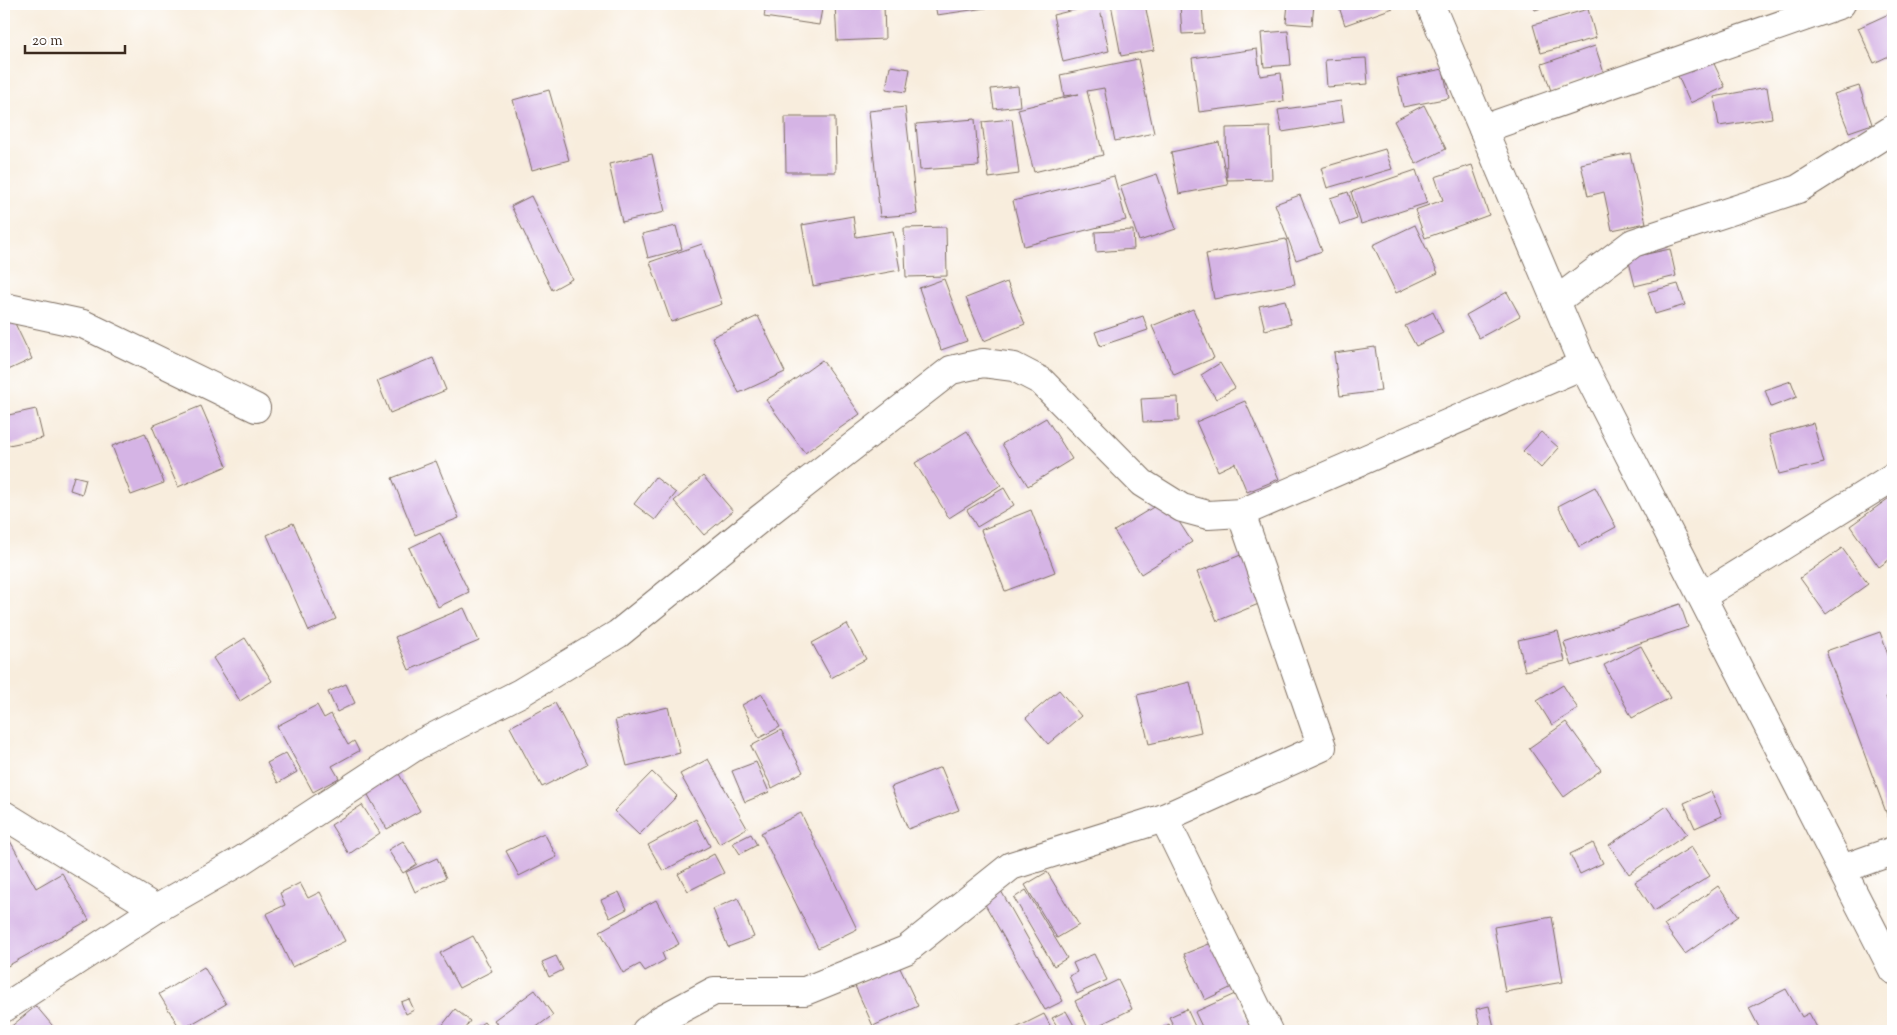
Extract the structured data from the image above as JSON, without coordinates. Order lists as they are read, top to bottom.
{
  "scale_bar": "20 m"
}
